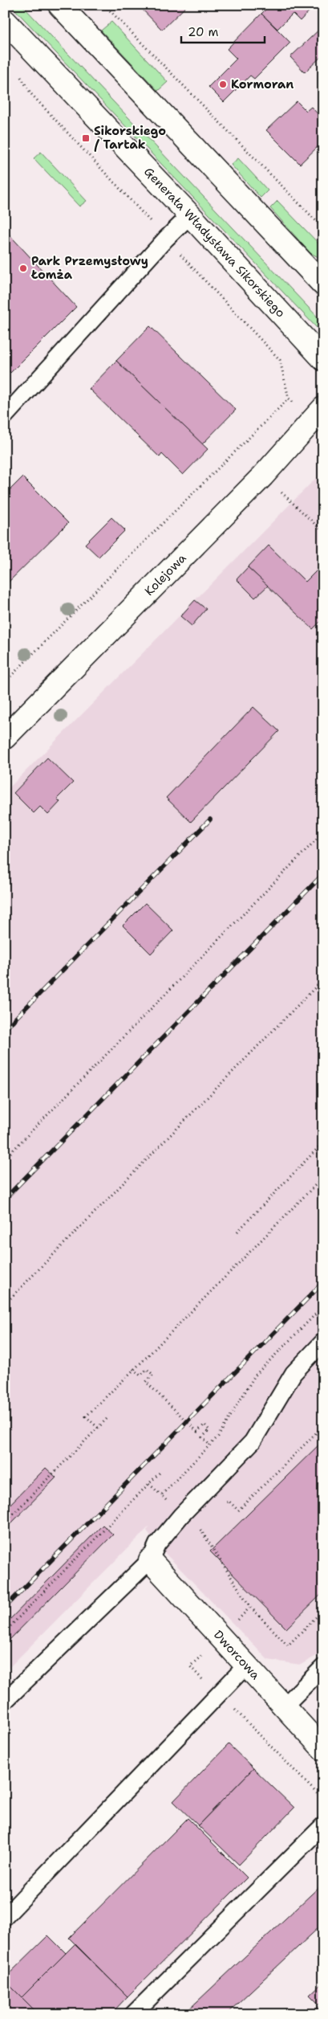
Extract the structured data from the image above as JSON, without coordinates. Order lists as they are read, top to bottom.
{
  "streets": {
    "main road": ["Generała Władysława Sikorskiego", "Kolejowa", "Dworcowa"]
  },
  "places": {
    "other": ["Kormoran", "Park Przemysłowy Łomża"],
    "transit": ["Sikorskiego / Tartak"]
  },
  "scale_bar": "20 m"
}
